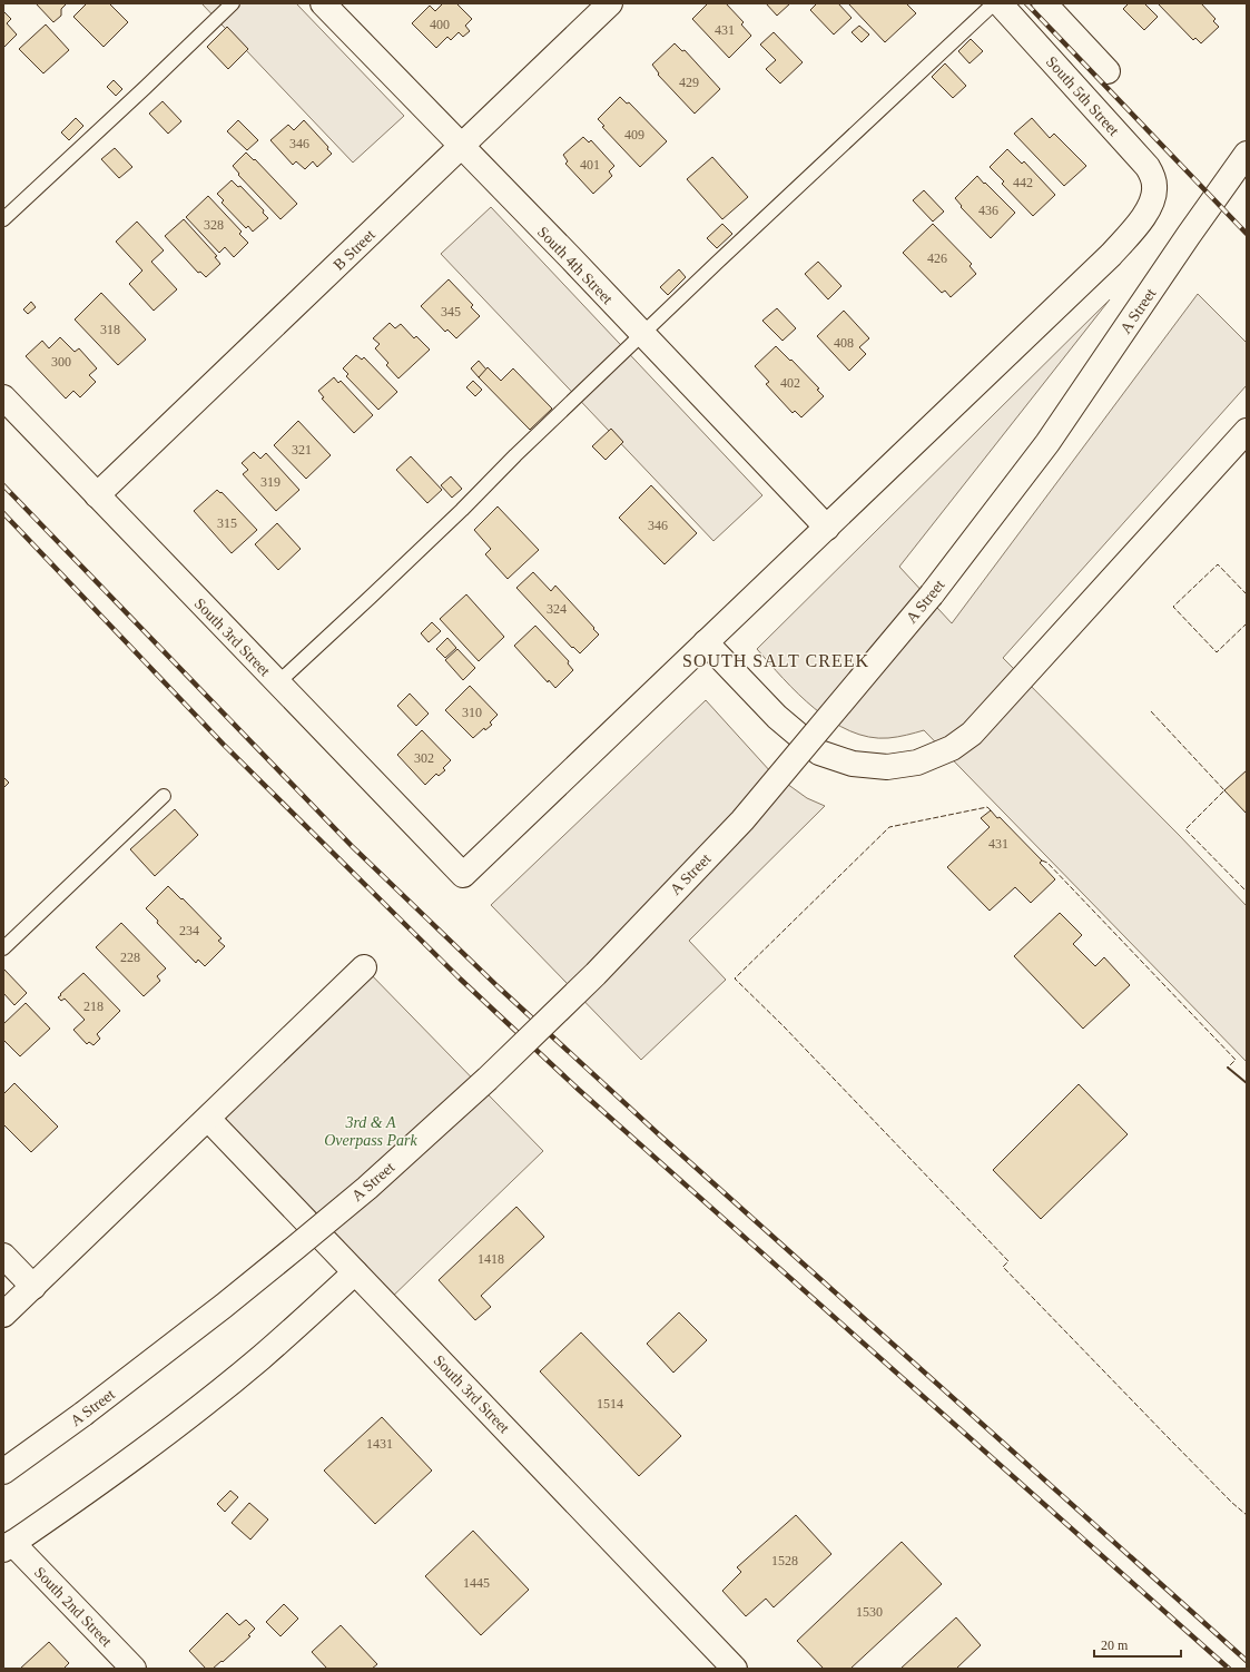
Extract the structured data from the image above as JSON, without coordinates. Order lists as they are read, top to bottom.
{
  "streets": {
    "street": [
      "South 5th Street",
      "B Street",
      "South 4th Street",
      "A Street",
      "South 3rd Street",
      "South 2nd Street"
    ]
  },
  "crossings": [
    ["South 5th Street", "South 4th Street"],
    ["B Street", "South 4th Street"],
    ["B Street", "South 3rd Street"]
  ],
  "districts": ["SOUTH SALT CREEK"],
  "parks": ["3rd & A Overpass Park"],
  "house_numbers": [
    "400",
    "431",
    "429",
    "409",
    "346",
    "401",
    "442",
    "436",
    "328",
    "426",
    "345",
    "318",
    "408",
    "300",
    "402",
    "321",
    "319",
    "315",
    "346",
    "324",
    "310",
    "302",
    "431",
    "234",
    "228",
    "218",
    "1418",
    "1514",
    "1431",
    "1528",
    "1445",
    "1530"
  ],
  "scale_bar": "20 m"
}
